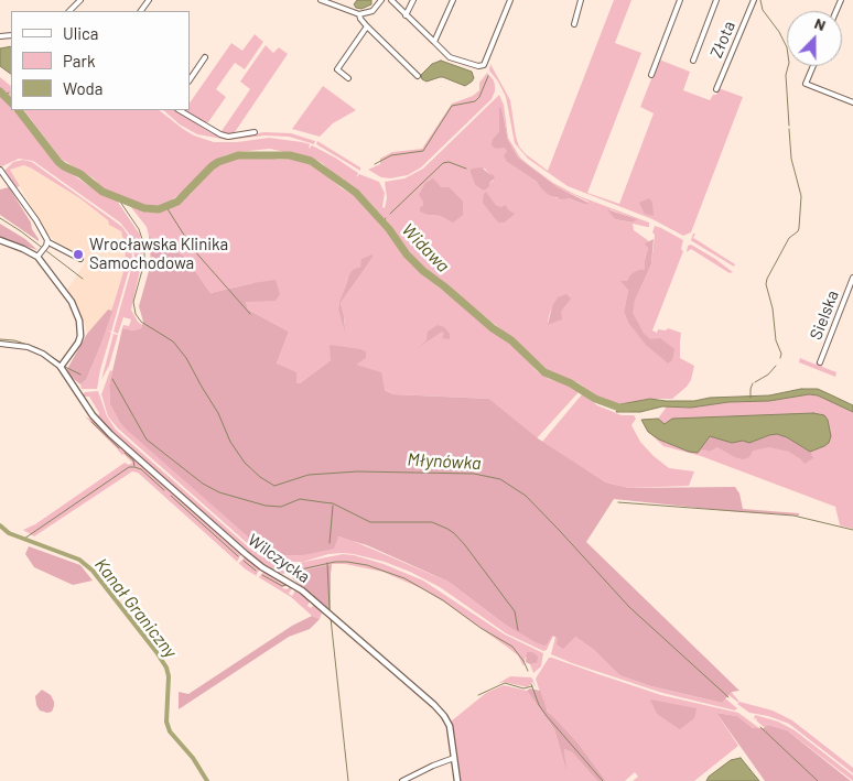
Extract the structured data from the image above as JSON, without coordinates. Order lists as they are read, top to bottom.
{
  "streets": {
    "street": ["Złota", "Sielska", "Wilczycka"]
  },
  "water": ["Widawa", "Młynówka", "Kanał Graniczny"],
  "places": ["Wrocławska Klinika Samochodowa"],
  "legend": ["Ulica", "Park", "Woda"],
  "north": "top"
}
